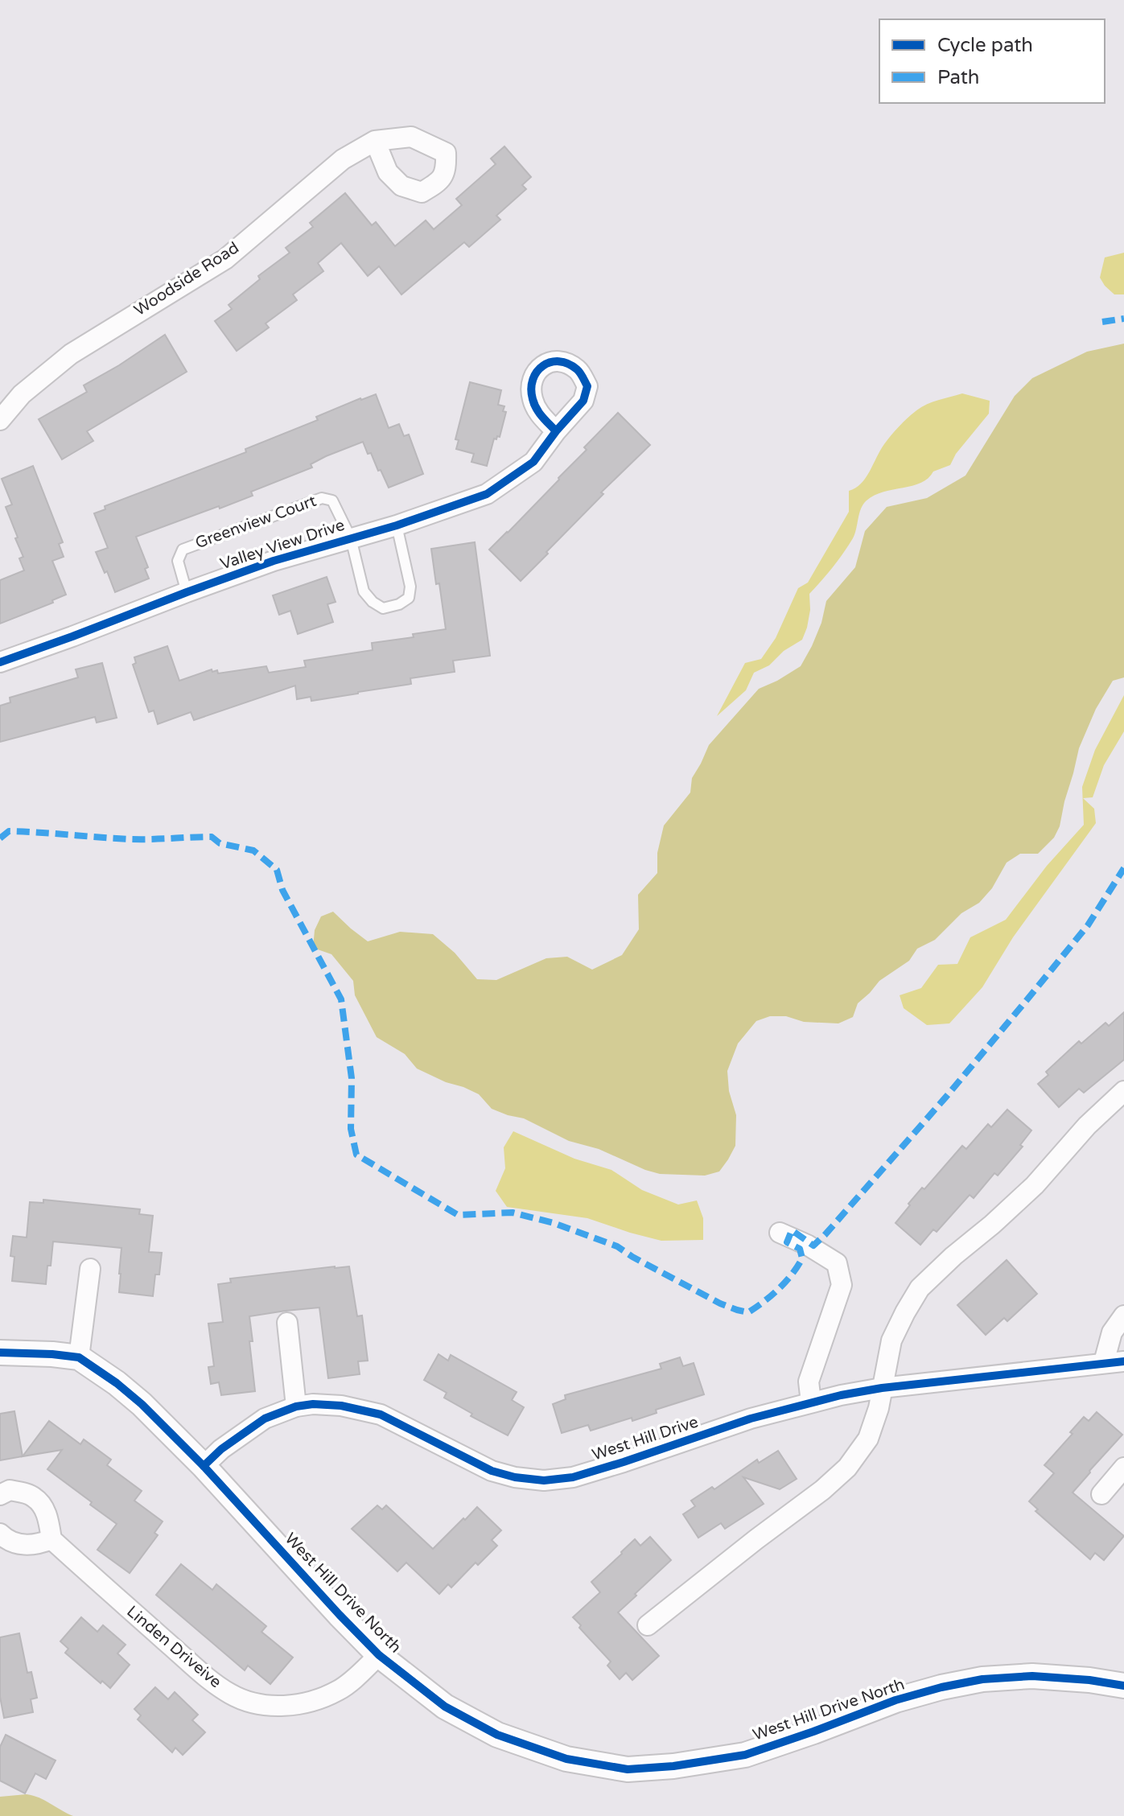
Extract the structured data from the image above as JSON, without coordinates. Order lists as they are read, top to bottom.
{
  "streets": {
    "street": [
      "Woodside Road",
      "Valley View Drive",
      "West Hill Drive",
      "West Hill Drive North",
      "Linden Driveive"
    ],
    "lane": ["Greenview Court"]
  },
  "crossings": [
    ["Greenview Court", "Valley View Drive"],
    ["West Hill Drive", "West Hill Drive North"],
    ["West Hill Drive North", "Linden Driveive"]
  ],
  "legend": ["Cycle path", "Path"]
}
